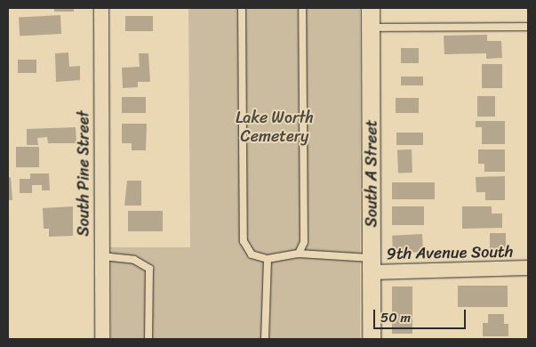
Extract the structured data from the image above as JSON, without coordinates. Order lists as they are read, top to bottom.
{
  "streets": {
    "street": ["South Pine Street", "South A Street", "9th Avenue South"]
  },
  "crossings": [
    ["South A Street", "9th Avenue South"]
  ],
  "parks": ["Lake Worth Cemetery"],
  "scale_bar": "50 m"
}
